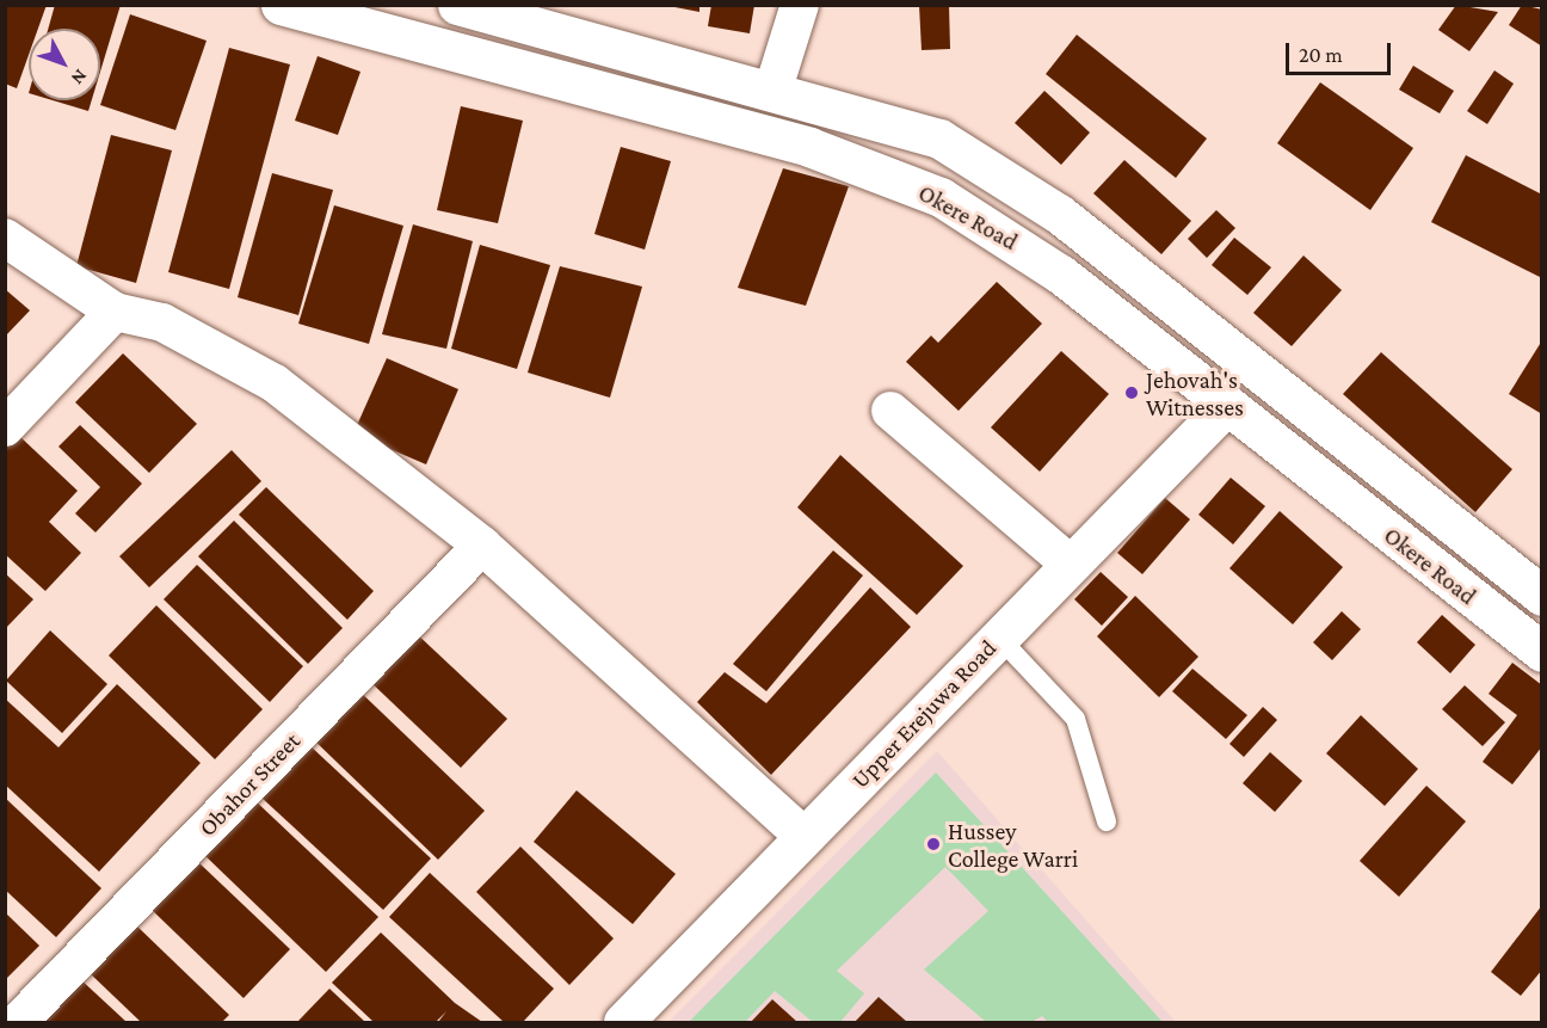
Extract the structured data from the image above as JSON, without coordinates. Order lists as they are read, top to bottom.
{
  "streets": {
    "main road": ["Okere Road", "Upper Erejuwa Road"],
    "street": ["Obahor Street"]
  },
  "crossings": [
    ["Okere Road", "Upper Erejuwa Road"]
  ],
  "places": ["Jehovah's Witnesses", "Hussey College Warri"],
  "scale_bar": "20 m",
  "north": "bottom right"
}
